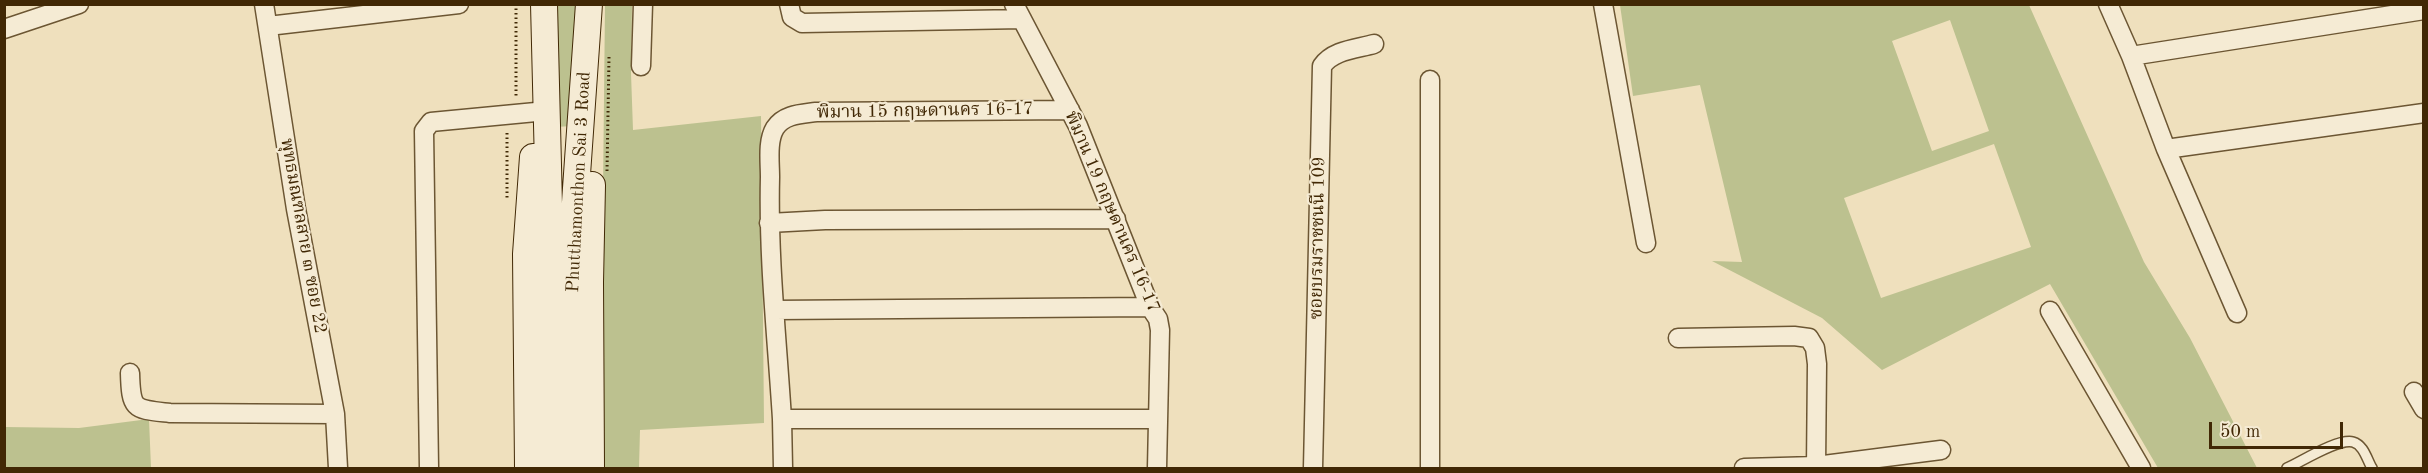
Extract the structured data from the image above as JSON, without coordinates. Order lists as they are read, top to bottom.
{
  "streets": {
    "main road": ["Phutthamonthon Sai 3 Road"],
    "street": [
      "พิมาน 15 กฤษดานคร 16-17",
      "พิมาน 19 กฤษดานคร 16-17",
      "พุทธมณฑลสาย ๓ ซอย 22",
      "ซอยบรมราชชนนี 109"
    ]
  },
  "crossings": [
    ["พิมาน 15 กฤษดานคร 16-17", "พิมาน 19 กฤษดานคร 16-17"]
  ],
  "scale_bar": "50 m"
}
